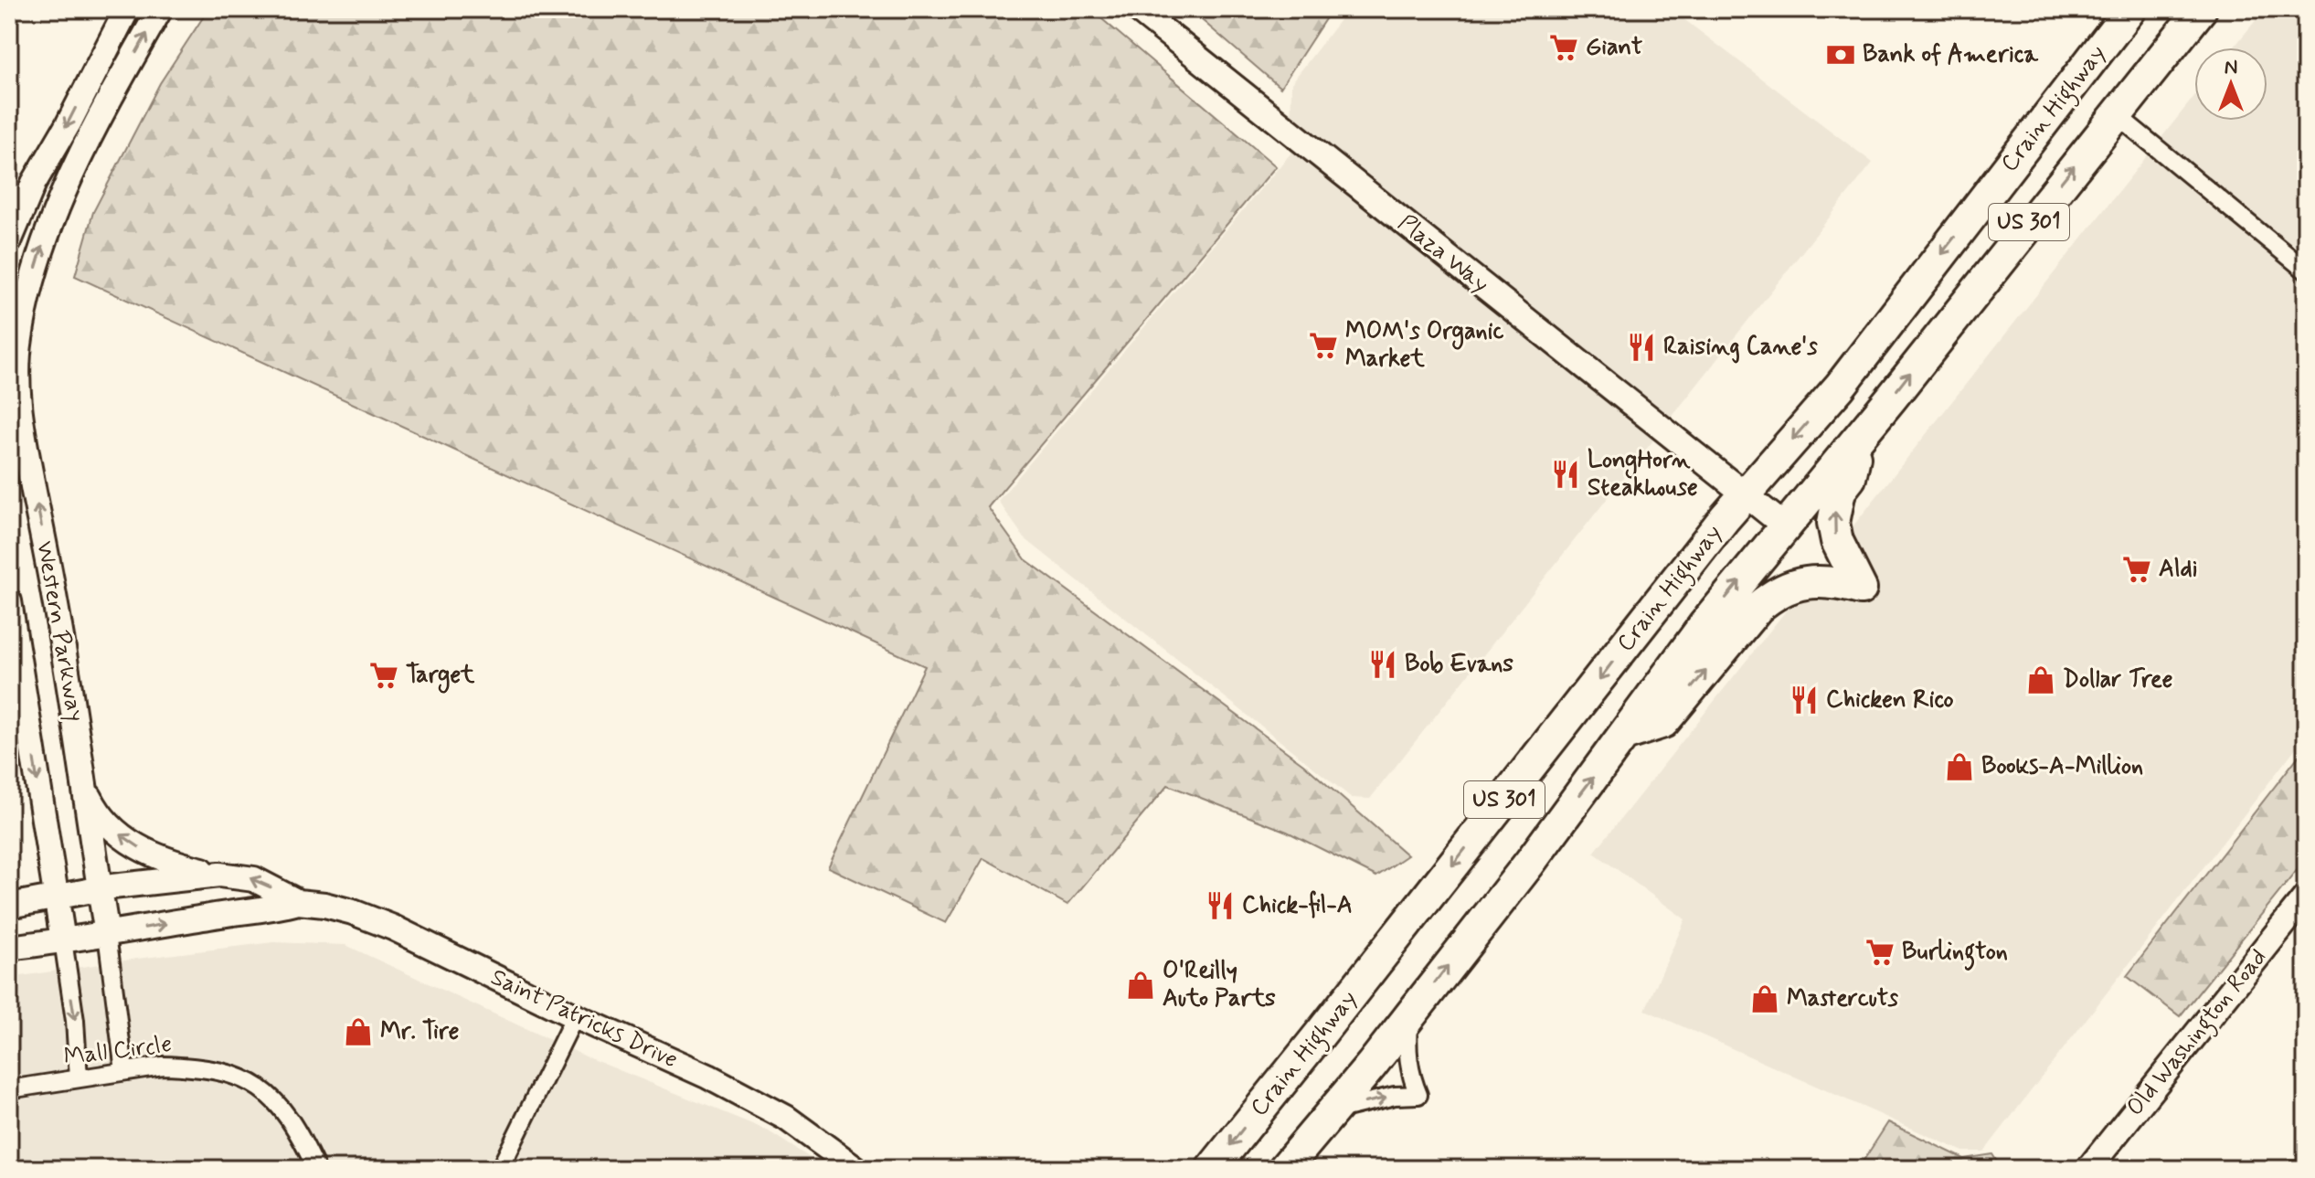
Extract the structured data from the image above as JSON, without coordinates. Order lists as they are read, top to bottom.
{
  "streets": {
    "highway": ["Crain Highway", "US 301"],
    "main road": [
      "Plaza Way",
      "Western Parkway",
      "Saint Patricks Drive",
      "Old Washington Road"
    ],
    "street": ["Mall Circle"]
  },
  "crossings": [
    ["Crain Highway", "Plaza Way"],
    ["Western Parkway", "Saint Patricks Drive"]
  ],
  "places": {
    "supermarket": [
      "Giant",
      "MOM's Organic Market",
      "Aldi",
      "Target",
      "Burlington"
    ],
    "bank": ["Bank of America"],
    "restaurant": [
      "Raising Cane's",
      "LongHorn Steakhouse",
      "Bob Evans",
      "Chicken Rico",
      "Chick-fil-A"
    ],
    "shop": [
      "Dollar Tree",
      "Books-A-Million",
      "O'Reilly Auto Parts",
      "Mastercuts",
      "Mr. Tire"
    ]
  },
  "north": "top"
}
